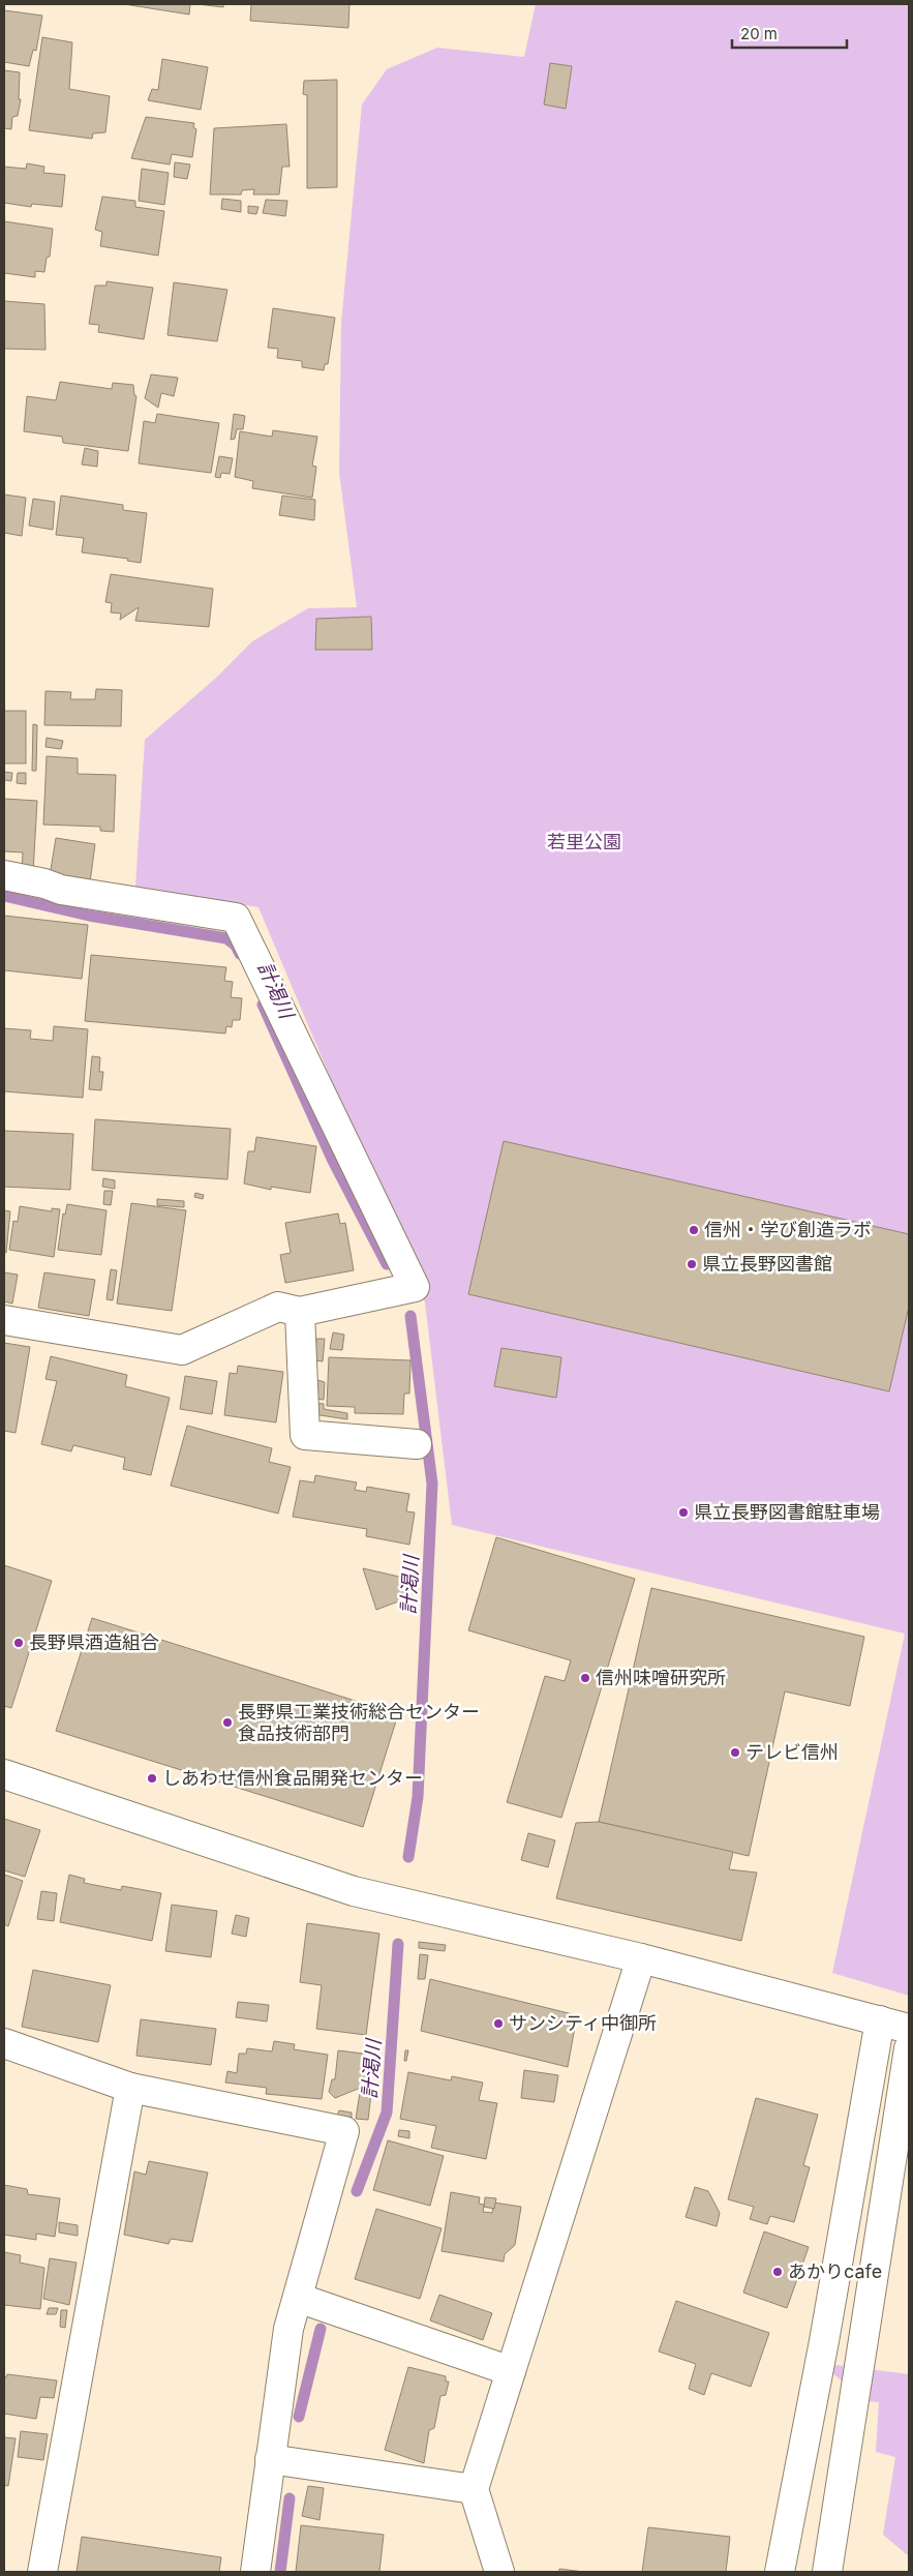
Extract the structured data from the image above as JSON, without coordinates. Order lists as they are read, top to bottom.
{
  "water": ["計渇川"],
  "parks": ["若里公園"],
  "places": [
    "信州・学び創造ラボ",
    "県立長野図書館",
    "県立長野図書館駐車場",
    "長野県酒造組合",
    "信州味噌研究所",
    "長野県工業技術総合センター 食品技術部門",
    "テレビ信州",
    "しあわせ信州食品開発センター",
    "サンシティ中御所",
    "あかりcafe"
  ],
  "scale_bar": "20 m"
}
